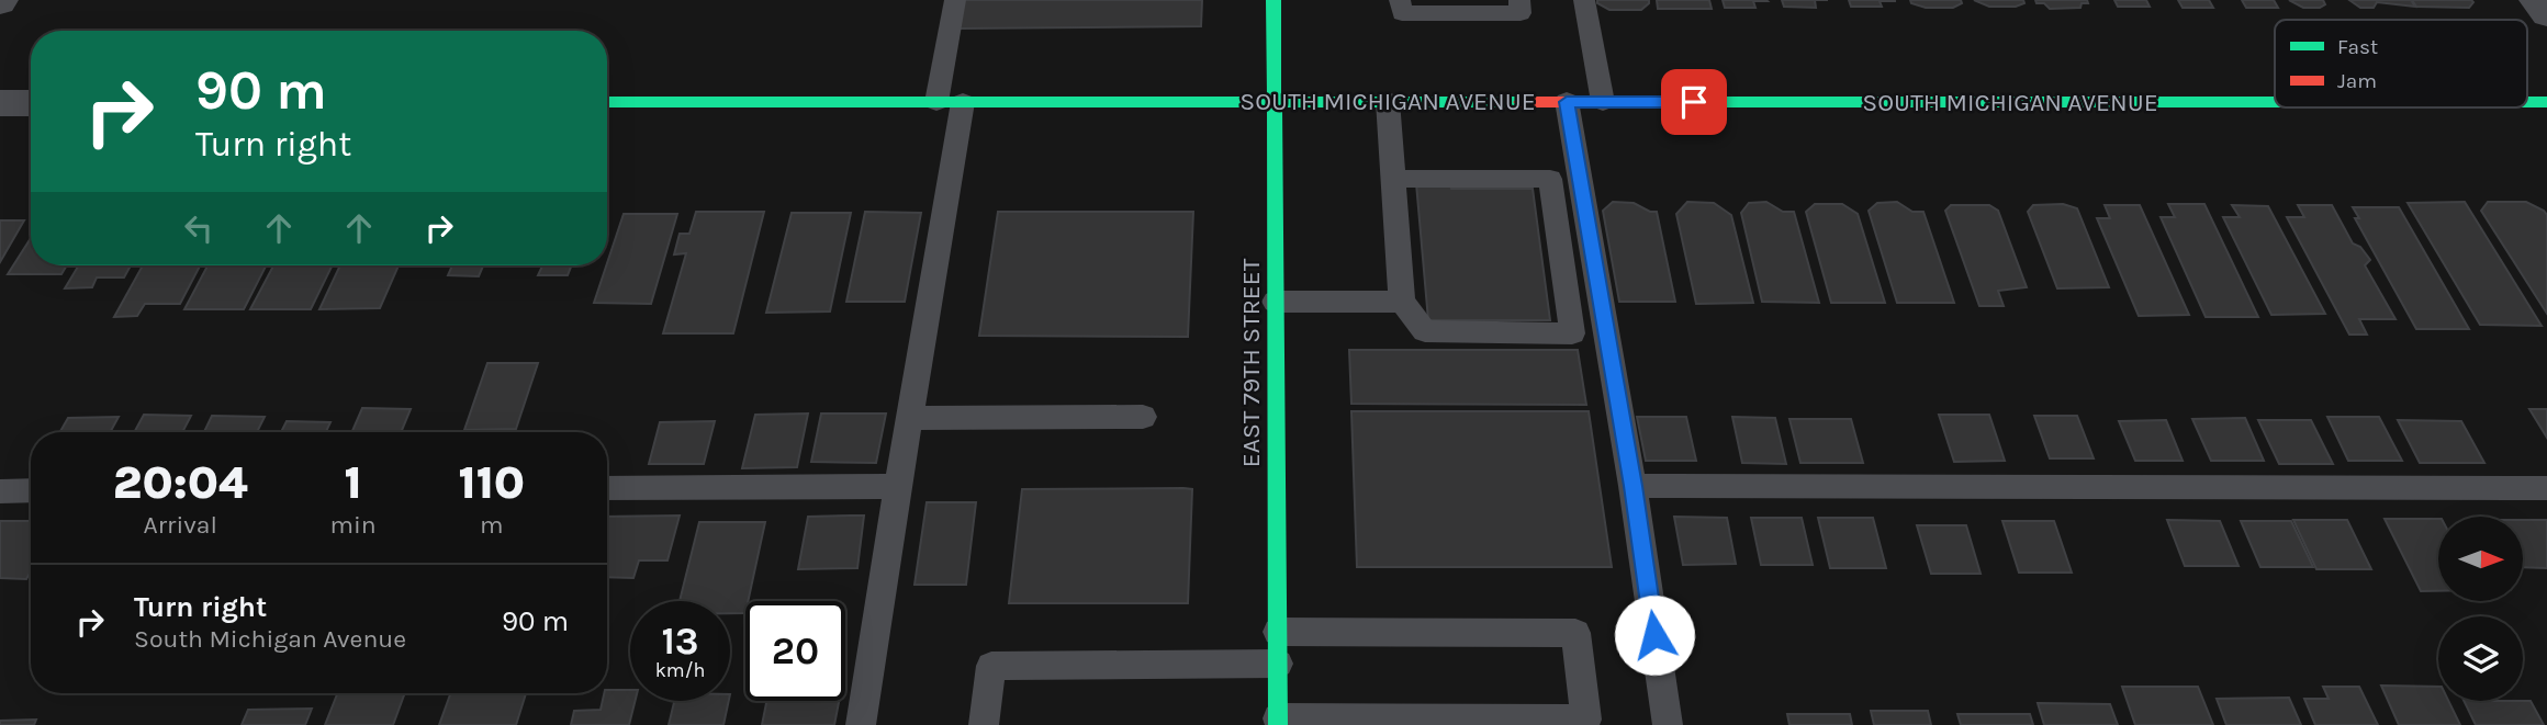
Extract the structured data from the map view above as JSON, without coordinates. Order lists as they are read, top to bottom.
{
  "streets": {
    "street": ["SOUTH MICHIGAN AVENUE", "EAST 79TH STREET"]
  },
  "crossings": [
    ["SOUTH MICHIGAN AVENUE", "EAST 79TH STREET"]
  ],
  "legend": ["Fast", "Jam"],
  "north": "right",
  "page": {
    "turn": ["90 m", "Turn right"],
    "eta": [
      "20:04",
      "Arrival",
      "1",
      "min",
      "110",
      "m"
    ],
    "list": [
      {
        "name": "Turn right",
        "note": "South Michigan Avenue",
        "value": "90 m"
      }
    ],
    "speed": "13 km/h",
    "limit": "20"
  }
}
